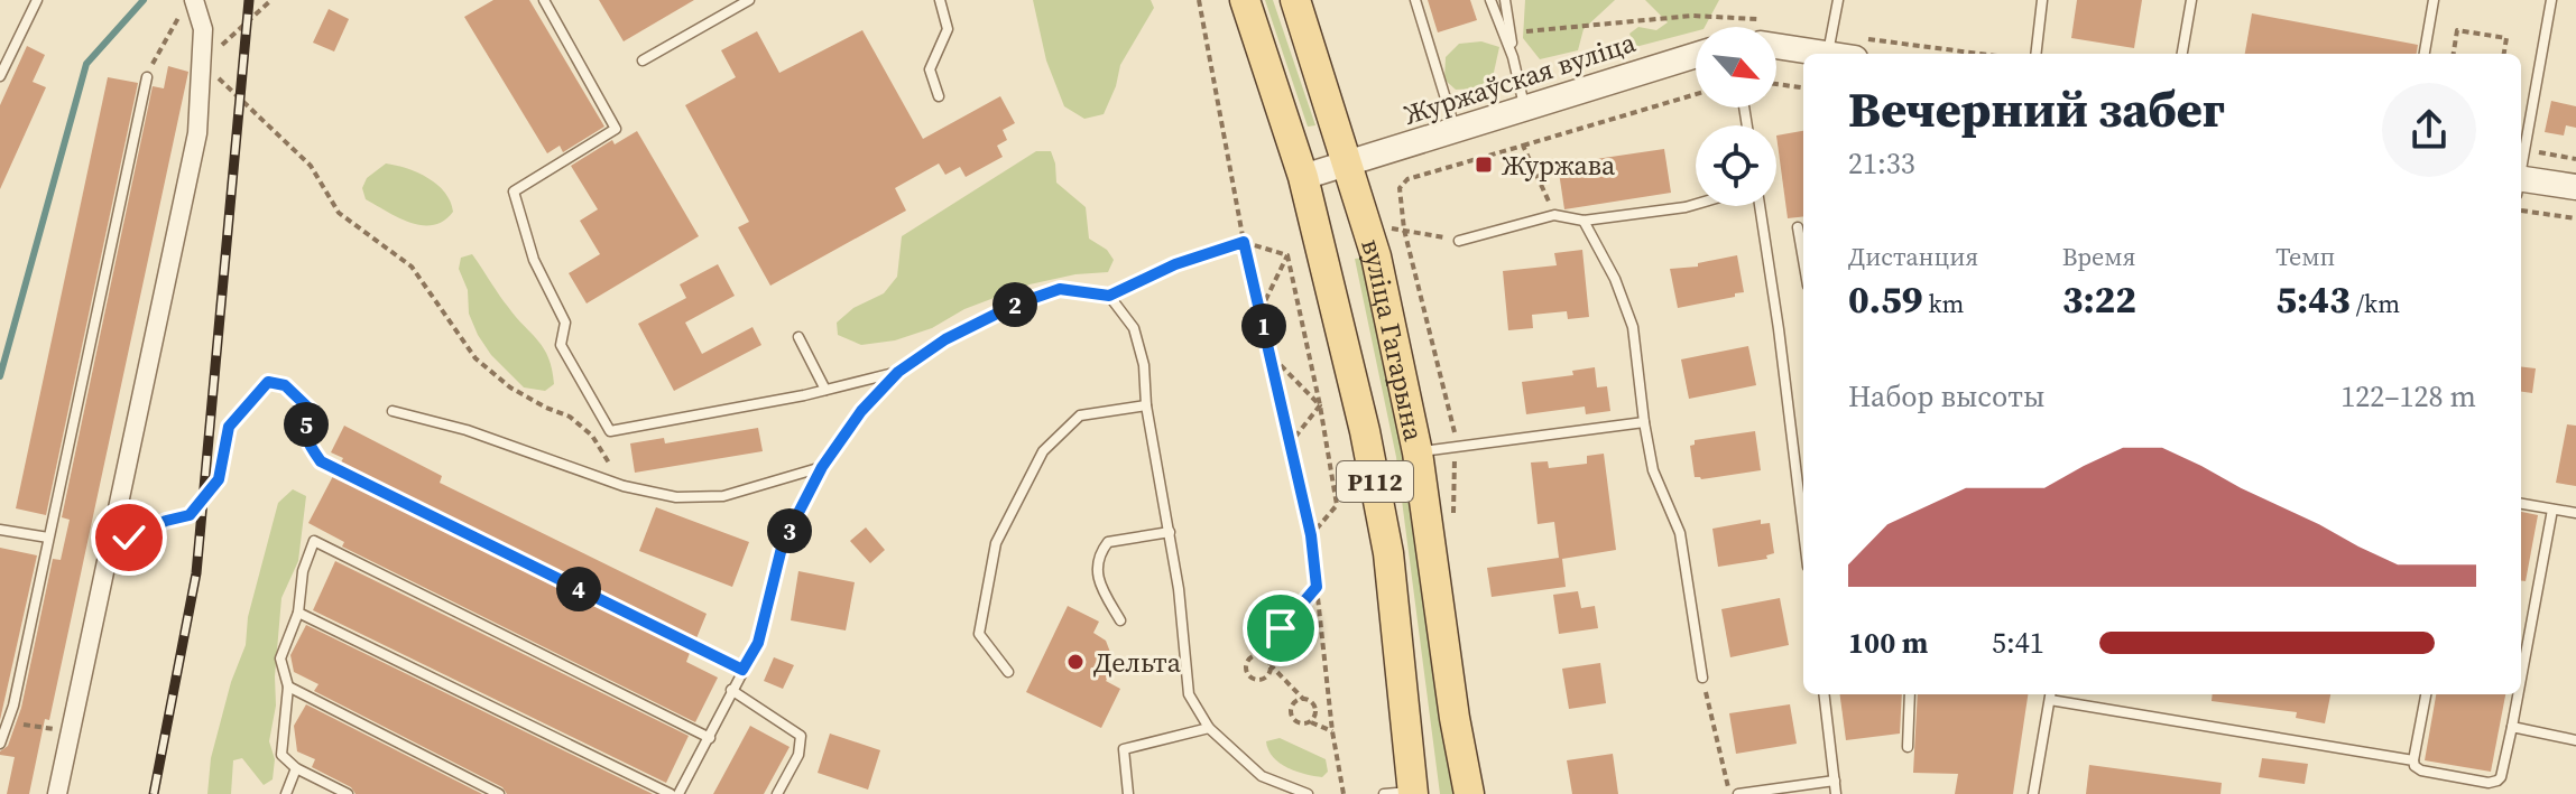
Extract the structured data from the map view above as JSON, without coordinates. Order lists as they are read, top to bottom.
{
  "streets": {
    "main road": ["вуліца Гагарына", "Р112"],
    "street": ["Журжаўская вуліца"]
  },
  "crossings": [
    ["Журжаўская вуліца", "вуліца Гагарына"]
  ],
  "places": {
    "transit": ["Журжава"],
    "other": ["Дельта"]
  },
  "north": "bottom right",
  "page": {
    "heading": ["Вечерний забег", "21:33"],
    "stats": [
      ["Дистанция", "0.59 km"],
      ["Время", "3:22"],
      ["Темп", "5:43 /km"]
    ],
    "pins": [
      "2",
      "1",
      "5",
      "3",
      "4"
    ],
    "chart": ["Набор высоты", "122–128 m"],
    "list": [
      {
        "name": "100 m",
        "note": "5:41"
      }
    ]
  }
}
